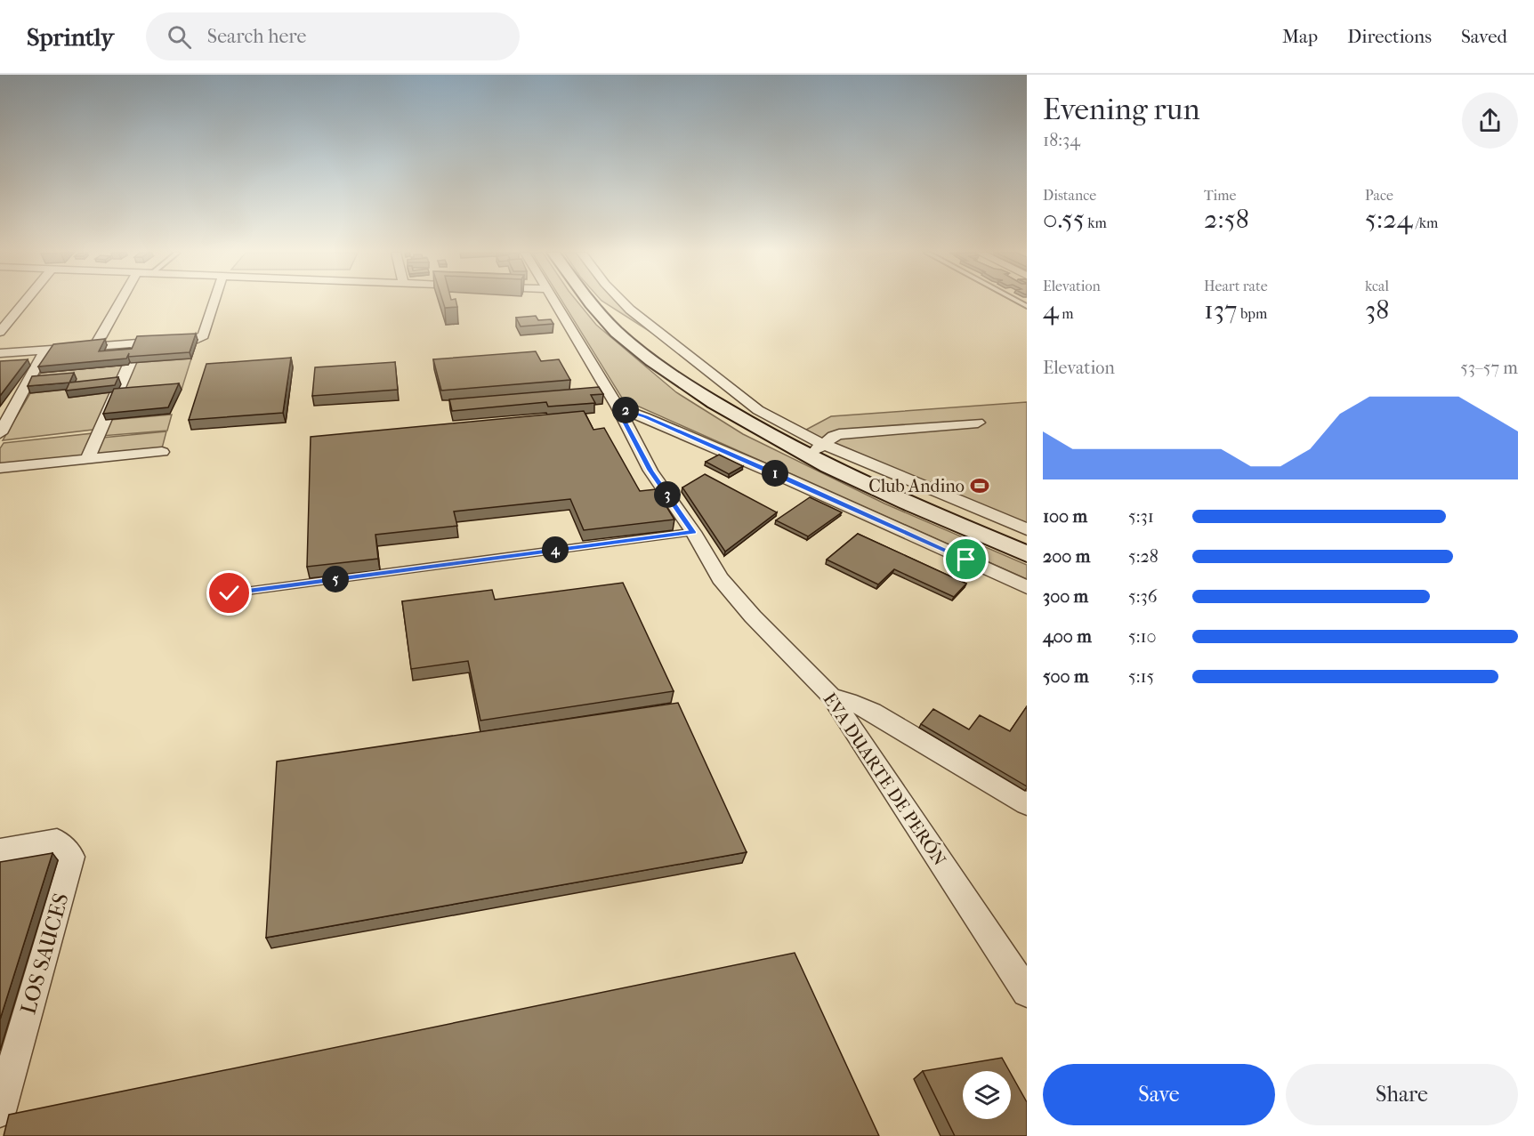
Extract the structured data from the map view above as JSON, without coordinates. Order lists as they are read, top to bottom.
{
  "streets": {
    "street": ["EVA DUARTE DE PERÓN", "LOS SAUCES"]
  },
  "places": {
    "sports": ["Club Andino"]
  },
  "page": {
    "header": "Sprintly",
    "search": "Search here",
    "nav": ["Map", "Directions", "Saved"],
    "heading": ["Evening run", "18:34"],
    "stats": [
      ["Distance", "0.55 km"],
      ["Time", "2:58"],
      ["Pace", "5:24 /km"],
      ["Elevation", "4 m"],
      ["Heart rate", "137 bpm"],
      ["kcal", "38"]
    ],
    "chart": ["Elevation", "53–57 m"],
    "pins": [
      "2",
      "1",
      "3",
      "4",
      "5"
    ],
    "list": [
      {
        "name": "100 m",
        "note": "5:31"
      },
      {
        "name": "200 m",
        "note": "5:28"
      },
      {
        "name": "300 m",
        "note": "5:36"
      },
      {
        "name": "400 m",
        "note": "5:10"
      },
      {
        "name": "500 m",
        "note": "5:15"
      }
    ],
    "buttons": ["Save", "Share"]
  }
}
